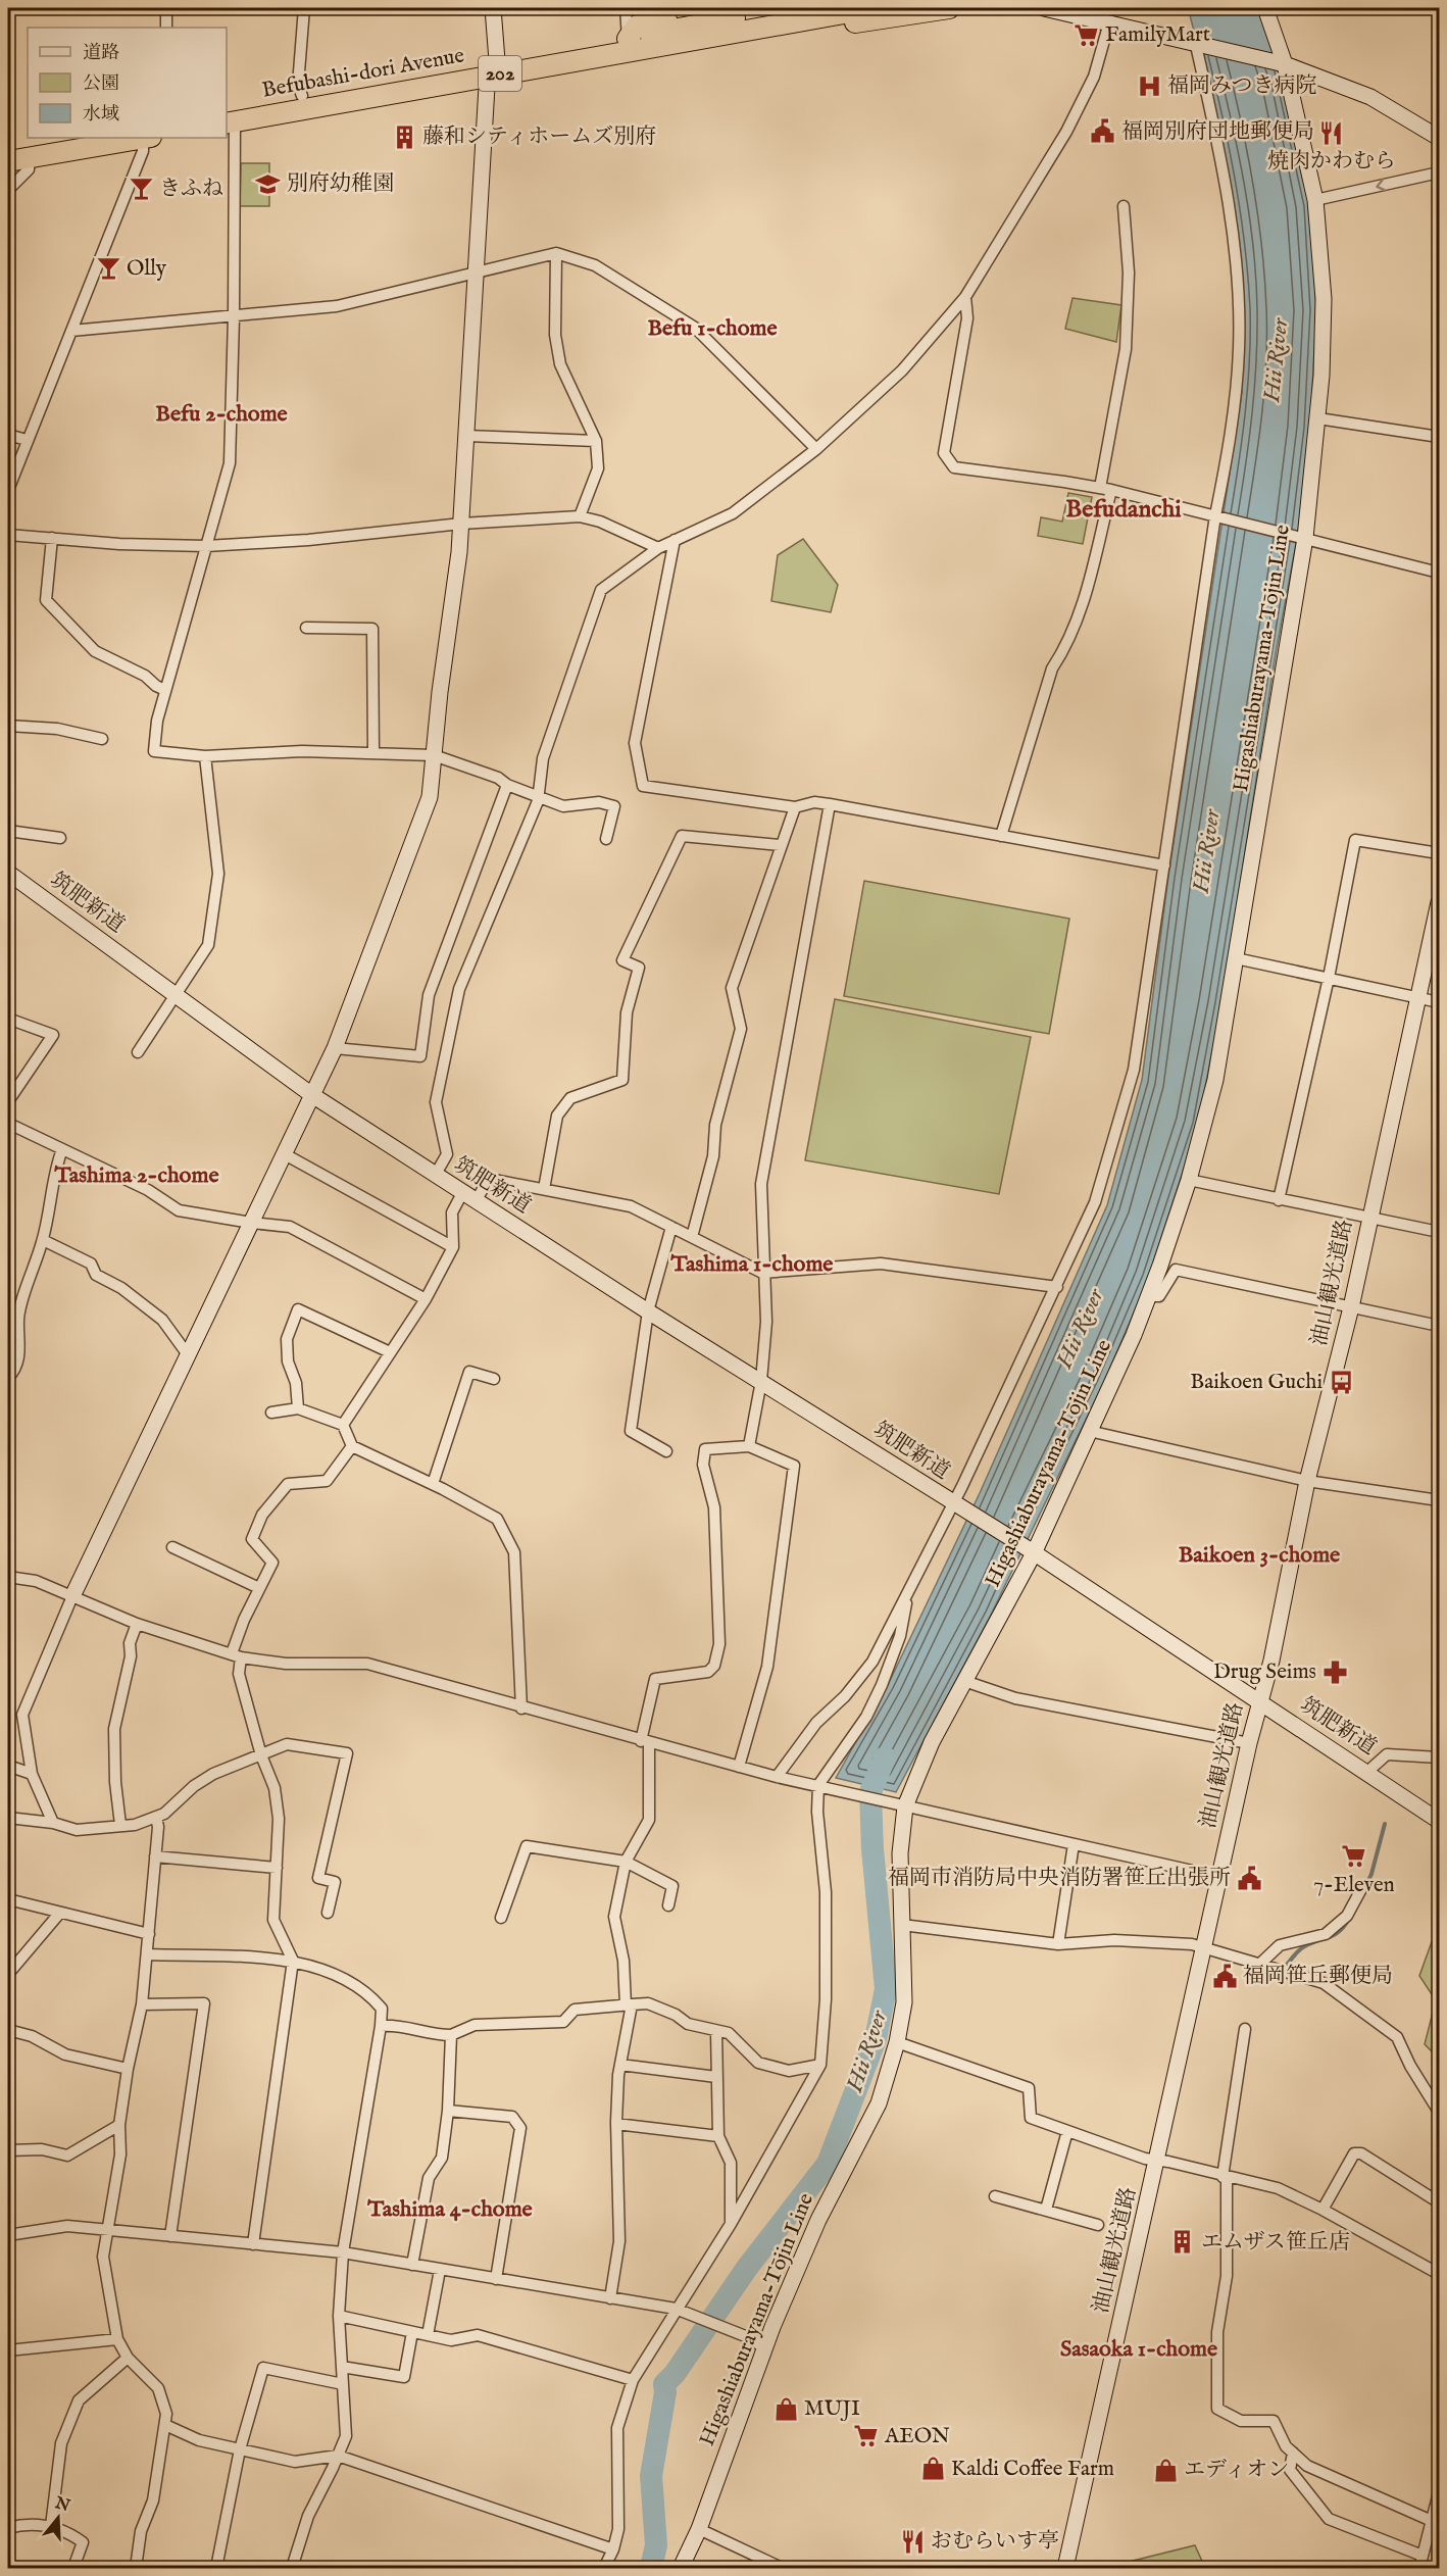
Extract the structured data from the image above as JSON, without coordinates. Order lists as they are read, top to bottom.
{
  "streets": {
    "highway": ["Befubashi-dori Avenue", "202"],
    "street": ["Higashiaburayama-Tōjin Line", "筑肥新道", "油山観光道路"]
  },
  "crossings": [
    ["Higashiaburayama-Tōjin Line", "筑肥新道"],
    ["筑肥新道", "油山観光道路"]
  ],
  "districts": [
    "Befu 1-chome",
    "Befu 2-chome",
    "Befudanchi",
    "Tashima 2-chome",
    "Tashima 1-chome",
    "Baikoen 3-chome",
    "Tashima 4-chome",
    "Sasaoka 1-chome"
  ],
  "water": ["Hii River"],
  "places": {
    "supermarket": ["FamilyMart", "7-Eleven", "AEON"],
    "hospital": ["福岡みつき病院"],
    "public building": ["福岡別府団地郵便局", "福岡市消防局中央消防署笹丘出張所", "福岡笹丘郵便局"],
    "restaurant": ["焼肉かわむら", "おむらいす亭"],
    "building": ["藤和シティホームズ別府", "エムザス笹丘店"],
    "school or university": ["別府幼稚園"],
    "bar": ["きふね", "Olly"],
    "bus stop": ["Baikoen Guchi"],
    "pharmacy": ["Drug Seims"],
    "shop": ["MUJI", "Kaldi Coffee Farm", "エディオン"]
  },
  "legend": ["道路", "公園", "水域"],
  "north": "top"
}
